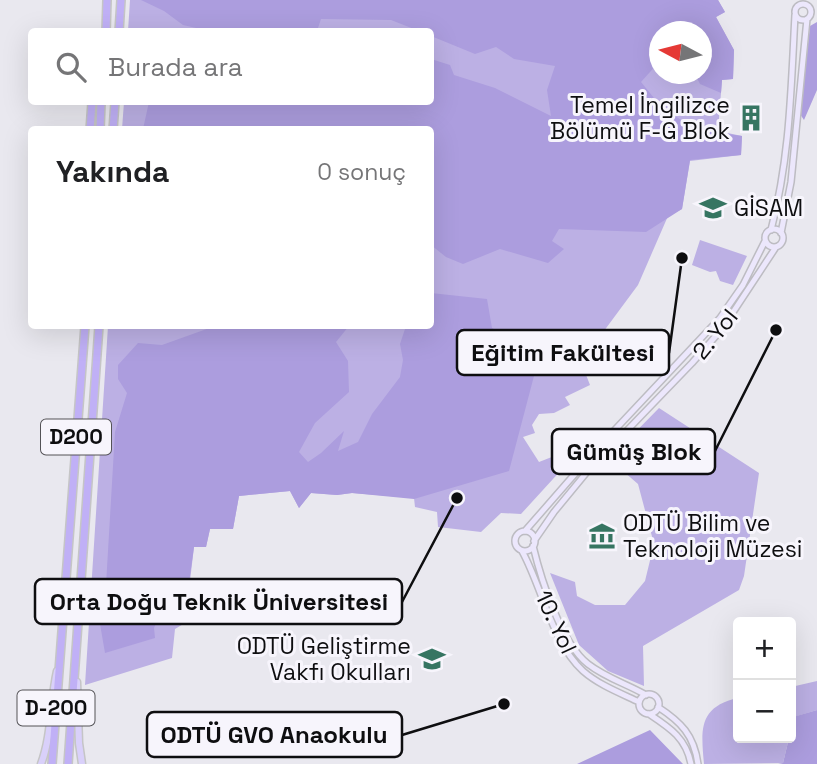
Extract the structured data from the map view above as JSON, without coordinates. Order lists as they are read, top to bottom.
{
  "streets": {
    "highway": ["D200", "D-200"],
    "street": ["2. Yol", "10. Yol"]
  },
  "crossings": [
    ["2. Yol", "10. Yol"],
    ["D200", "D-200"]
  ],
  "places": {
    "building": ["Temel İngilizce Bölümü F-G Blok"],
    "school or university": ["GİSAM", "ODTÜ Geliştirme Vakfı Okulları"],
    "other": [
      "Eğitim Fakültesi",
      "Gümüş Blok",
      "Orta Doğu Teknik Üniversitesi",
      "ODTÜ GVO Anaokulu"
    ],
    "museum": ["ODTÜ Bilim ve Teknoloji Müzesi"]
  },
  "north": "left",
  "page": {
    "search": "Burada ara",
    "heading": ["Yakında", "0 sonuç"],
    "map_buttons": ["+", "−"]
  }
}
